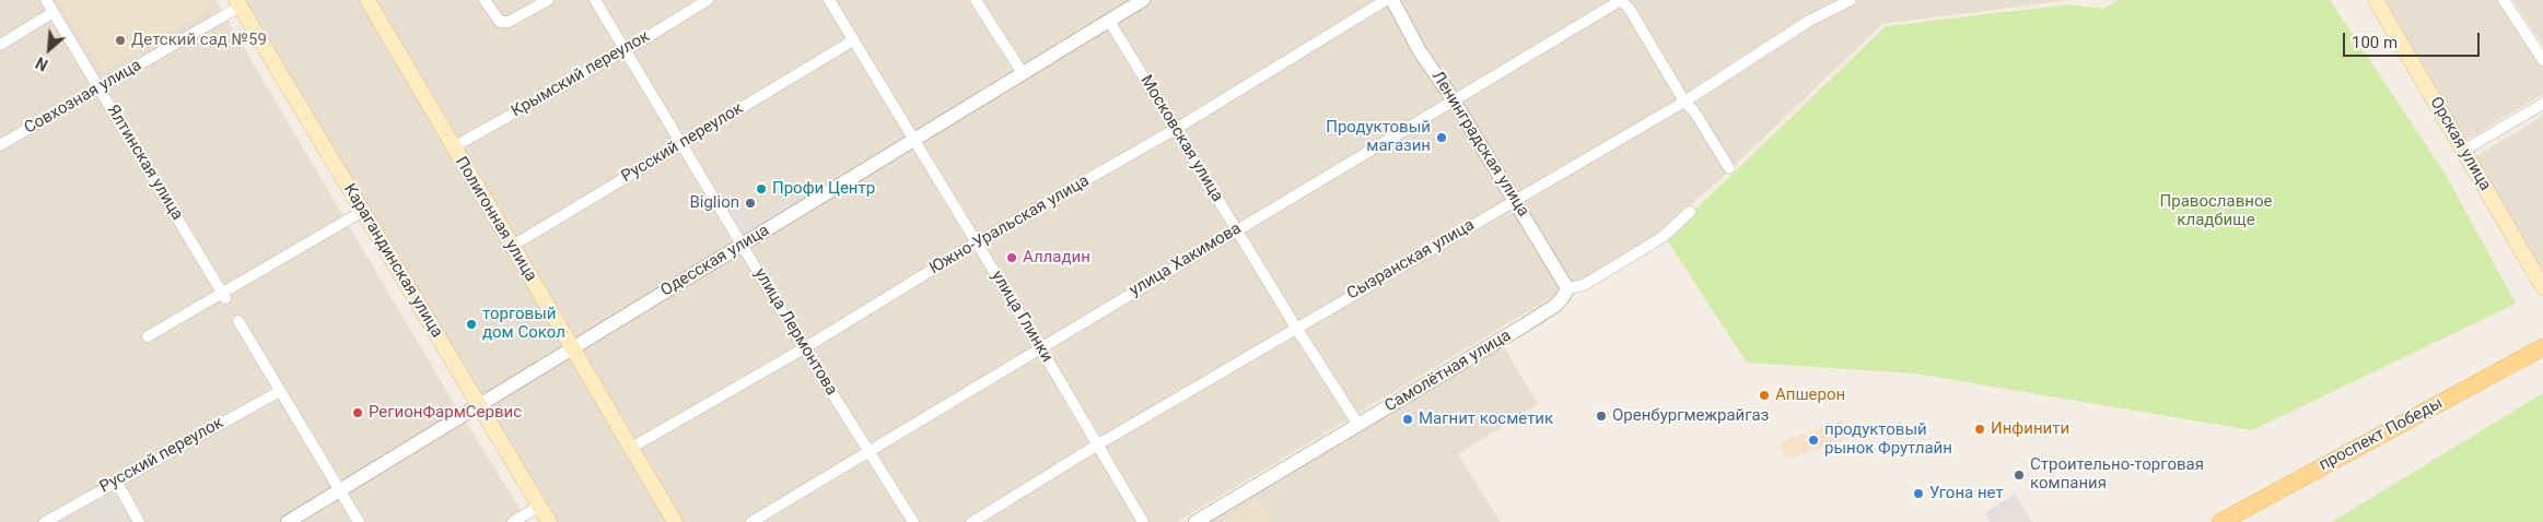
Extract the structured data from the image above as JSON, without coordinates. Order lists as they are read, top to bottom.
{
  "streets": {
    "main road": [
      "Орская улица",
      "Полигонная улица",
      "Карагандинская улица",
      "проспект Победы"
    ],
    "street": [
      "Крымский переулок",
      "Совхозная улица",
      "Московская улица",
      "Русский переулок",
      "Ленинградская улица",
      "Ялтинская улица",
      "Южно-Уральская улица",
      "улица Хакимова",
      "Сызранская улица",
      "Одесская улица",
      "улица Глинки",
      "улица Лермонтова",
      "Самолётная улица"
    ]
  },
  "crossings": [
    ["Крымский переулок", "Полигонная улица"],
    ["Крымский переулок", "улица Лермонтова"],
    ["Совхозная улица", "Ялтинская улица"],
    ["Совхозная улица", "Карагандинская улица"],
    ["Московская улица", "Южно-Уральская улица"],
    ["Московская улица", "улица Хакимова"],
    ["Московская улица", "Сызранская улица"],
    ["Московская улица", "Одесская улица"],
    ["Московская улица", "Самолётная улица"],
    ["Русский переулок", "Полигонная улица"],
    ["Русский переулок", "улица Глинки"],
    ["Русский переулок", "улица Лермонтова"],
    ["Ленинградская улица", "улица Хакимова"],
    ["Ленинградская улица", "Сызранская улица"],
    ["Ленинградская улица", "Самолётная улица"],
    ["Полигонная улица", "Южно-Уральская улица"],
    ["Полигонная улица", "Одесская улица"],
    ["Южно-Уральская улица", "улица Глинки"],
    ["Южно-Уральская улица", "улица Лермонтова"],
    ["улица Хакимова", "улица Глинки"],
    ["улица Хакимова", "улица Лермонтова"],
    ["Сызранская улица", "улица Глинки"],
    ["Карагандинская улица", "Одесская улица"],
    ["Одесская улица", "улица Глинки"],
    ["Одесская улица", "улица Лермонтова"]
  ],
  "parks": ["Православное кладбище"],
  "places": [
    "Детский сад №59",
    "Продуктовый магазин",
    "Профи Центр",
    "Biglion",
    "Алладин",
    "торговый дом Сокол",
    "Апшерон",
    "РегионФармСервис",
    "Оренбургмежрайгаз",
    "Магнит косметик",
    "Инфинити",
    "продуктовый рынок Фрутлайн",
    "Строительно-торговая компания",
    "Угона нет"
  ],
  "scale_bar": "100 m",
  "north": "bottom left"
}
